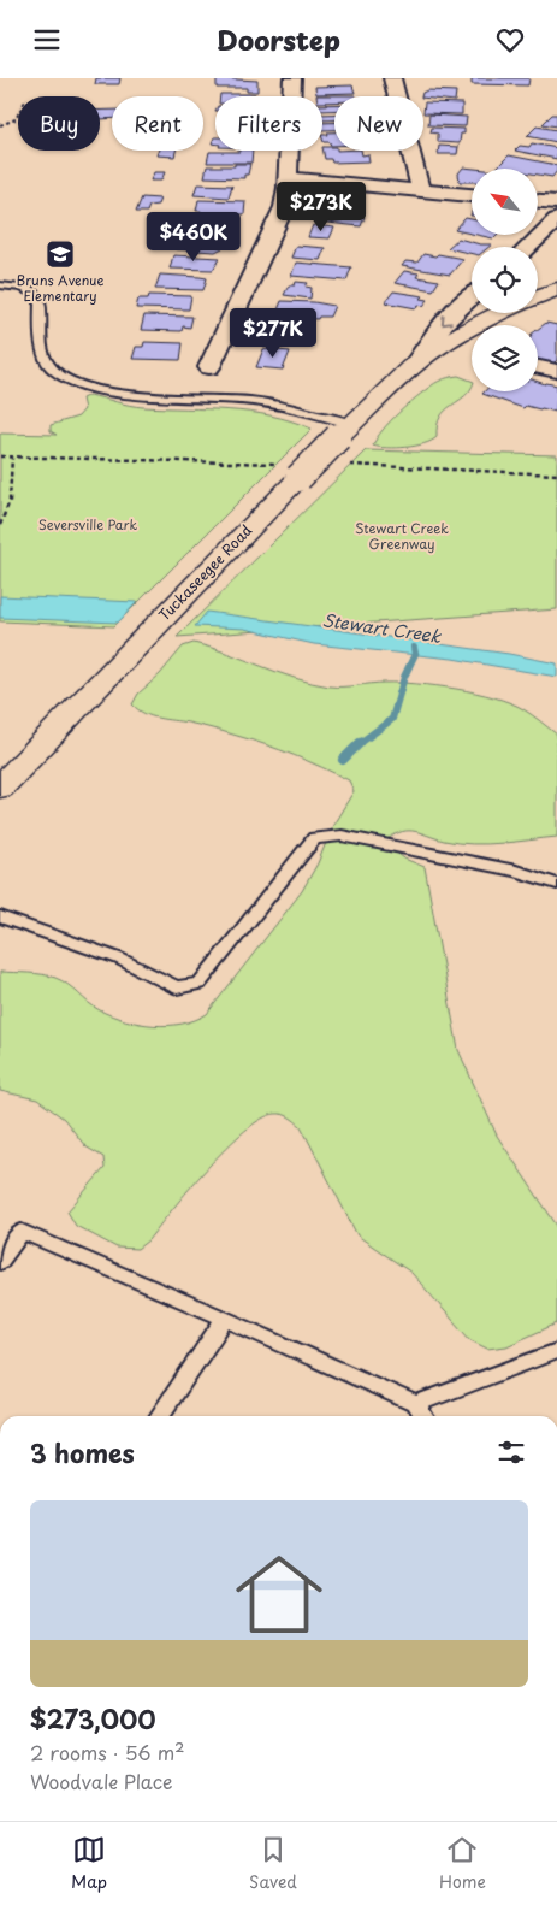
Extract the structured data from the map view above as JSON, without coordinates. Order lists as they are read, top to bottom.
{
  "streets": {
    "main road": ["Tuckaseegee Road"]
  },
  "water": ["Stewart Creek"],
  "parks": ["Seversville Park", "Stewart Creek Greenway"],
  "places": {
    "school or university": ["Bruns Avenue Elementary"]
  },
  "north": "top left",
  "page": {
    "header": "Doorstep",
    "chip": [
      "Buy",
      "Rent",
      "Filters",
      "New"
    ],
    "price": ["$273K", "$460K", "$277K"],
    "heading": "3 homes",
    "list": [
      {
        "name": "$273,000",
        "note": "2 rooms · 56 m² · Woodvale Place"
      }
    ],
    "tabs": ["Map", "Saved", "Home"]
  }
}
